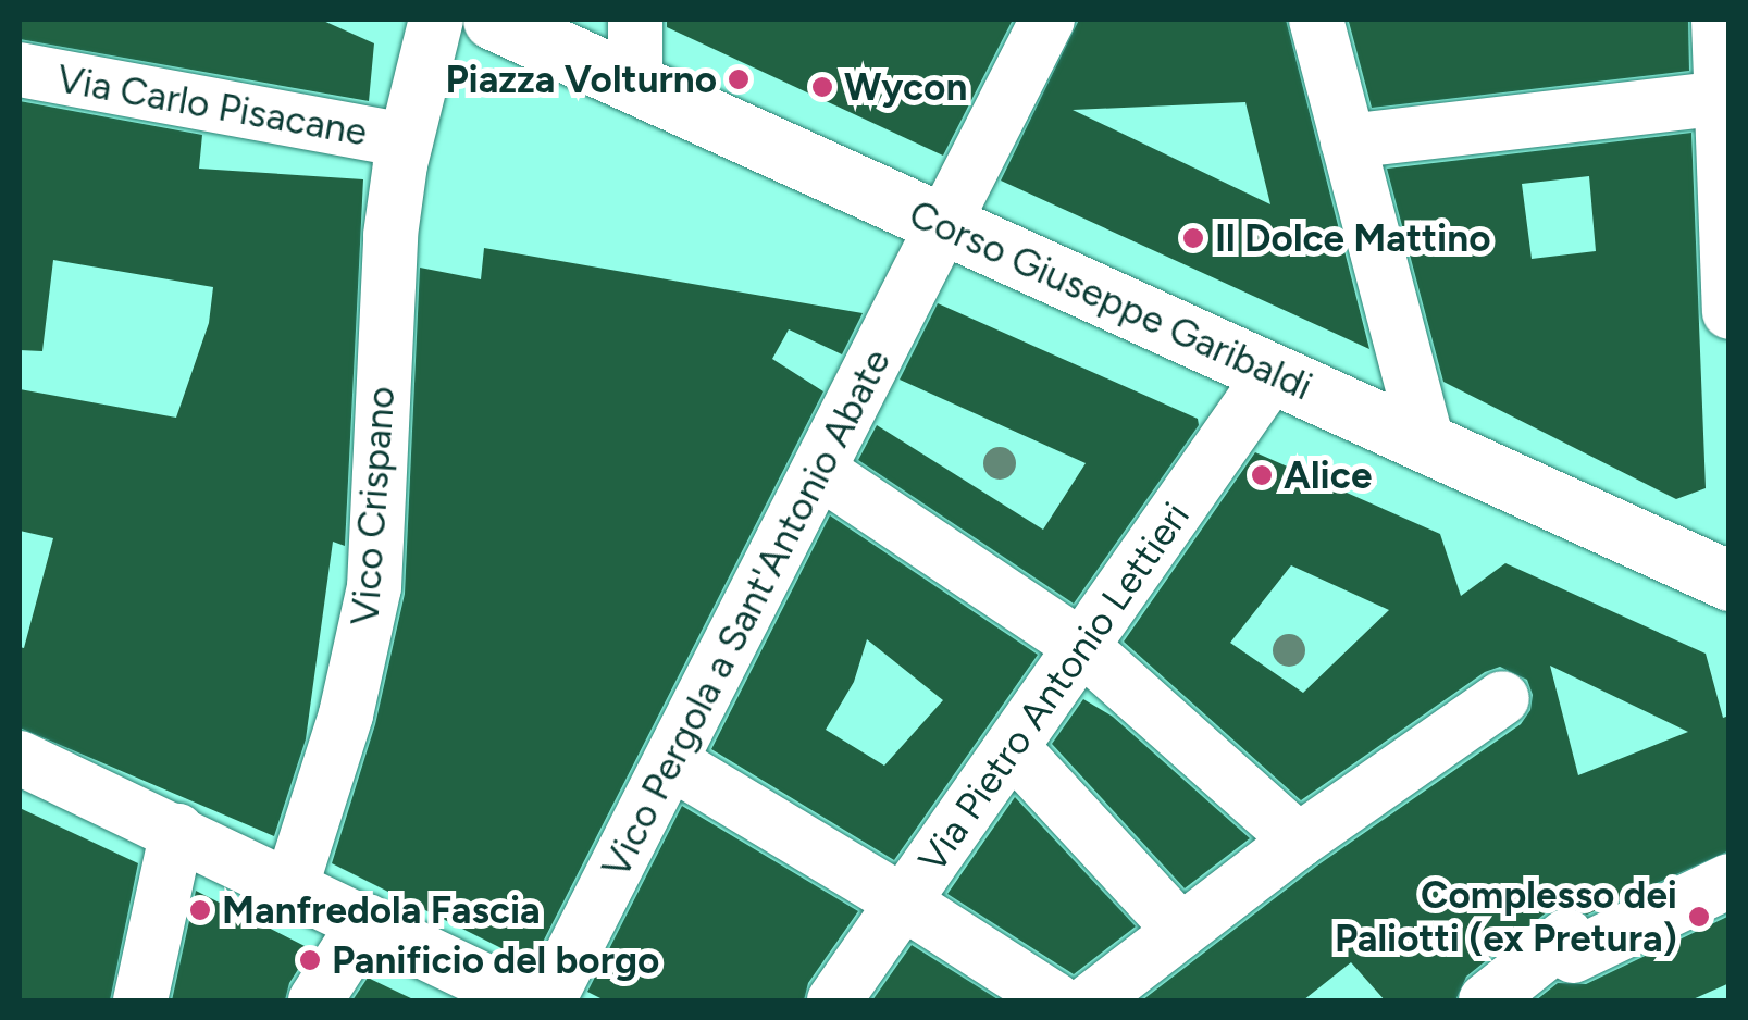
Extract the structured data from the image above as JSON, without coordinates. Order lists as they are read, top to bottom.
{
  "streets": {
    "main road": ["Corso Giuseppe Garibaldi"],
    "street": [
      "Via Carlo Pisacane",
      "Vico Crispano",
      "Vico Pergola a Sant'Antonio Abate",
      "Via Pietro Antonio Lettieri"
    ]
  },
  "crossings": [
    ["Via Carlo Pisacane", "Vico Crispano"],
    ["Corso Giuseppe Garibaldi", "Vico Pergola a Sant'Antonio Abate"],
    ["Corso Giuseppe Garibaldi", "Via Pietro Antonio Lettieri"]
  ],
  "places": [
    "Piazza Volturno",
    "Wycon",
    "Il Dolce Mattino",
    "Alice",
    "Manfredola Fascia",
    "Complesso dei Paliotti (ex Pretura)",
    "Panificio del borgo"
  ]
}
